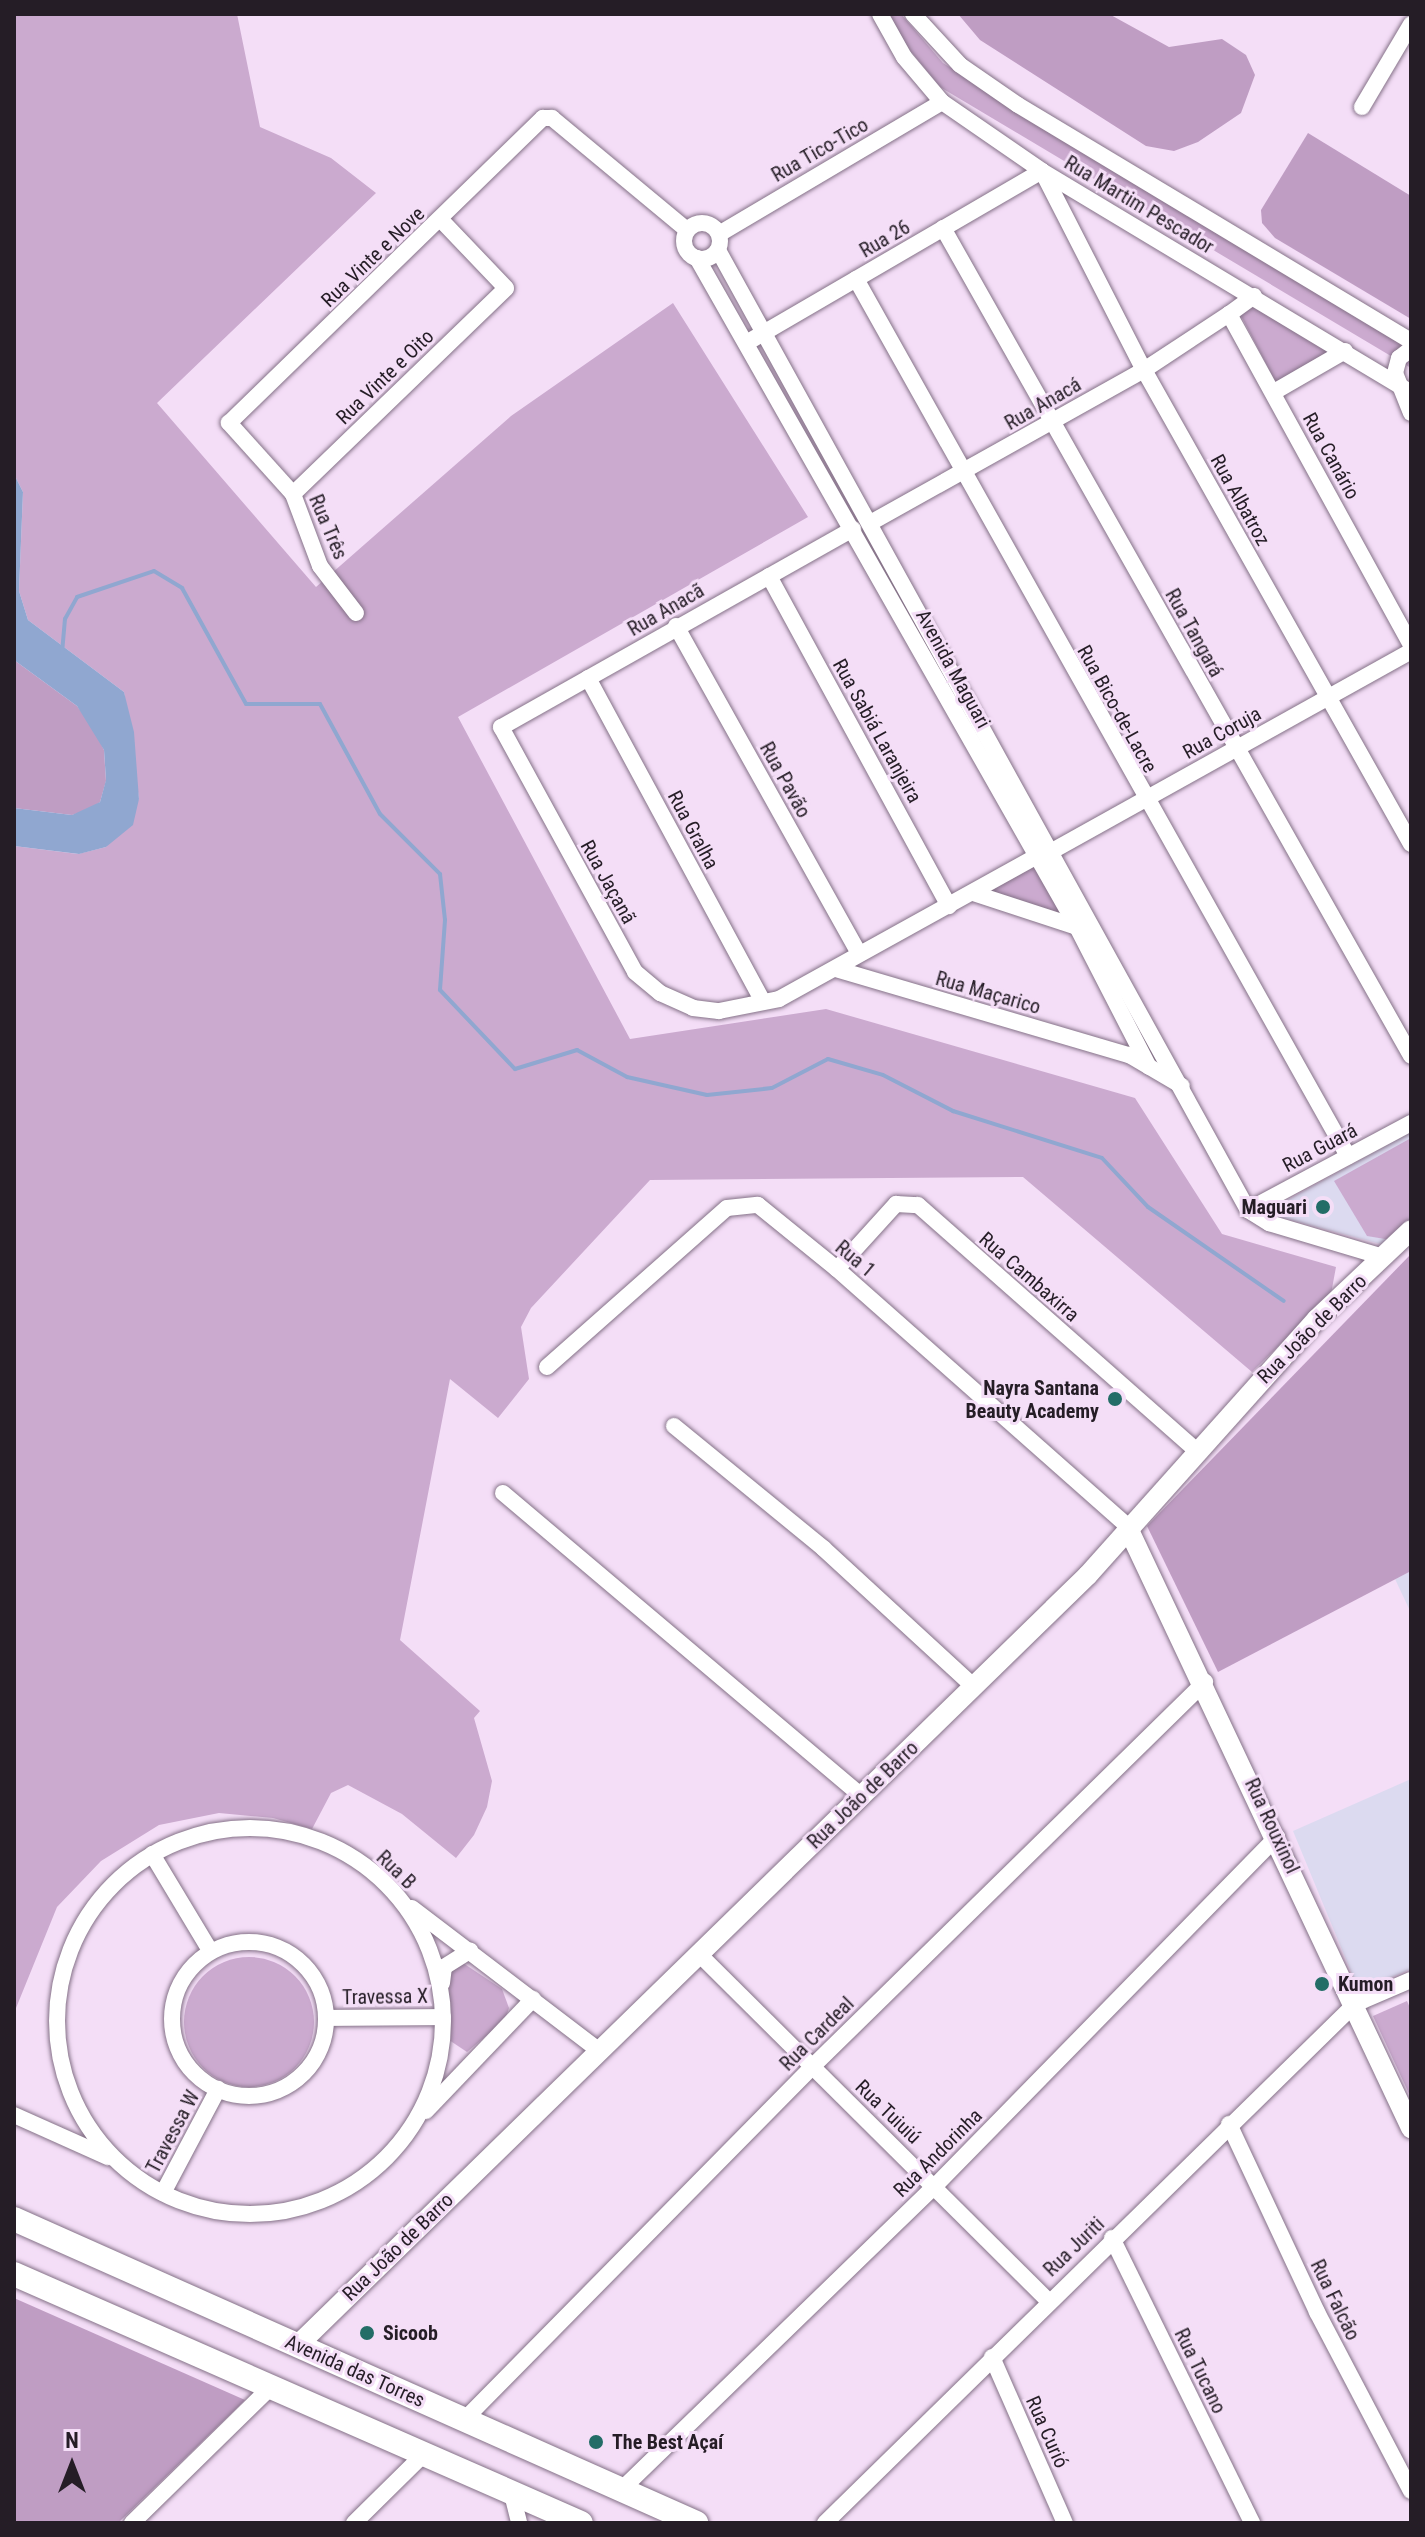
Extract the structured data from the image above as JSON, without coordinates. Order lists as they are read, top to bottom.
{
  "streets": {
    "main road": ["Avenida das Torres"],
    "street": [
      "Rua Tico-Tico",
      "Rua Martim Pescador",
      "Rua 26",
      "Rua Vinte e Nove",
      "Rua Vinte e Oito",
      "Rua Anacá",
      "Rua Canário",
      "Rua Albatroz",
      "Rua Três",
      "Rua Anacã",
      "Rua Tangará",
      "Avenida Maguari",
      "Rua Bico-de-Lacre",
      "Rua Sabiá Laranjeira",
      "Rua Coruja",
      "Rua Pavão",
      "Rua Gralha",
      "Rua Jaçanã",
      "Rua Maçarico",
      "Rua Guará",
      "Rua 1",
      "Rua Cambaxirra",
      "Rua João de Barro",
      "Rua Rouxinol",
      "Rua B",
      "Travessa X",
      "Rua Cardeal",
      "Rua Tuiuiú",
      "Travessa W",
      "Rua Andorinha",
      "Rua Juriti",
      "Rua Falcão",
      "Rua Tucano",
      "Rua Curió"
    ]
  },
  "crossings": [
    ["Rua Tico-Tico", "Rua Martim Pescador"],
    ["Rua Tico-Tico", "Avenida Maguari"],
    ["Rua Martim Pescador", "Rua 26"],
    ["Rua Martim Pescador", "Rua Albatroz"],
    ["Rua 26", "Rua Albatroz"],
    ["Rua 26", "Rua Tangará"],
    ["Rua 26", "Avenida Maguari"],
    ["Rua 26", "Rua Bico-de-Lacre"],
    ["Rua Vinte e Nove", "Rua Vinte e Oito"],
    ["Rua Vinte e Nove", "Rua Três"],
    ["Rua Vinte e Nove", "Avenida Maguari"],
    ["Rua Vinte e Oito", "Rua Três"],
    ["Rua Anacá", "Rua Canário"],
    ["Rua Anacá", "Rua Albatroz"],
    ["Rua Anacá", "Rua Tangará"],
    ["Rua Anacá", "Avenida Maguari"],
    ["Rua Anacá", "Rua Bico-de-Lacre"],
    ["Rua Canário", "Rua Coruja"],
    ["Rua Albatroz", "Rua Coruja"],
    ["Rua Anacã", "Avenida Maguari"],
    ["Rua Anacã", "Rua Sabiá Laranjeira"],
    ["Rua Anacã", "Rua Pavão"],
    ["Rua Anacã", "Rua Gralha"],
    ["Rua Anacã", "Rua Jaçanã"],
    ["Rua Tangará", "Rua Coruja"],
    ["Avenida Maguari", "Rua Coruja"],
    ["Avenida Maguari", "Rua Maçarico"],
    ["Avenida Maguari", "Rua Guará"],
    ["Rua Bico-de-Lacre", "Rua Coruja"],
    ["Rua Bico-de-Lacre", "Rua Guará"],
    ["Rua Gralha", "Rua Jaçanã"],
    ["Rua 1", "Rua Cambaxirra"],
    ["Rua 1", "Rua João de Barro"],
    ["Rua 1", "Rua Rouxinol"],
    ["Rua Cambaxirra", "Rua João de Barro"],
    ["Rua João de Barro", "Rua Rouxinol"],
    ["Rua João de Barro", "Rua Tuiuiú"],
    ["Rua João de Barro", "Avenida das Torres"],
    ["Rua Rouxinol", "Rua Cardeal"],
    ["Rua Rouxinol", "Rua Andorinha"],
    ["Rua Rouxinol", "Rua Juriti"],
    ["Rua B", "Travessa X"],
    ["Rua B", "Travessa W"],
    ["Travessa X", "Travessa W"],
    ["Rua Cardeal", "Rua Tuiuiú"],
    ["Rua Cardeal", "Avenida das Torres"],
    ["Rua Tuiuiú", "Rua Andorinha"],
    ["Rua Tuiuiú", "Rua Juriti"],
    ["Rua Andorinha", "Avenida das Torres"],
    ["Rua Juriti", "Rua Falcão"],
    ["Rua Juriti", "Rua Tucano"],
    ["Rua Juriti", "Rua Curió"]
  ],
  "places": [
    "Maguari",
    "Nayra Santana Beauty Academy",
    "Kumon",
    "Sicoob",
    "The Best Açaí"
  ],
  "north": "top"
}
